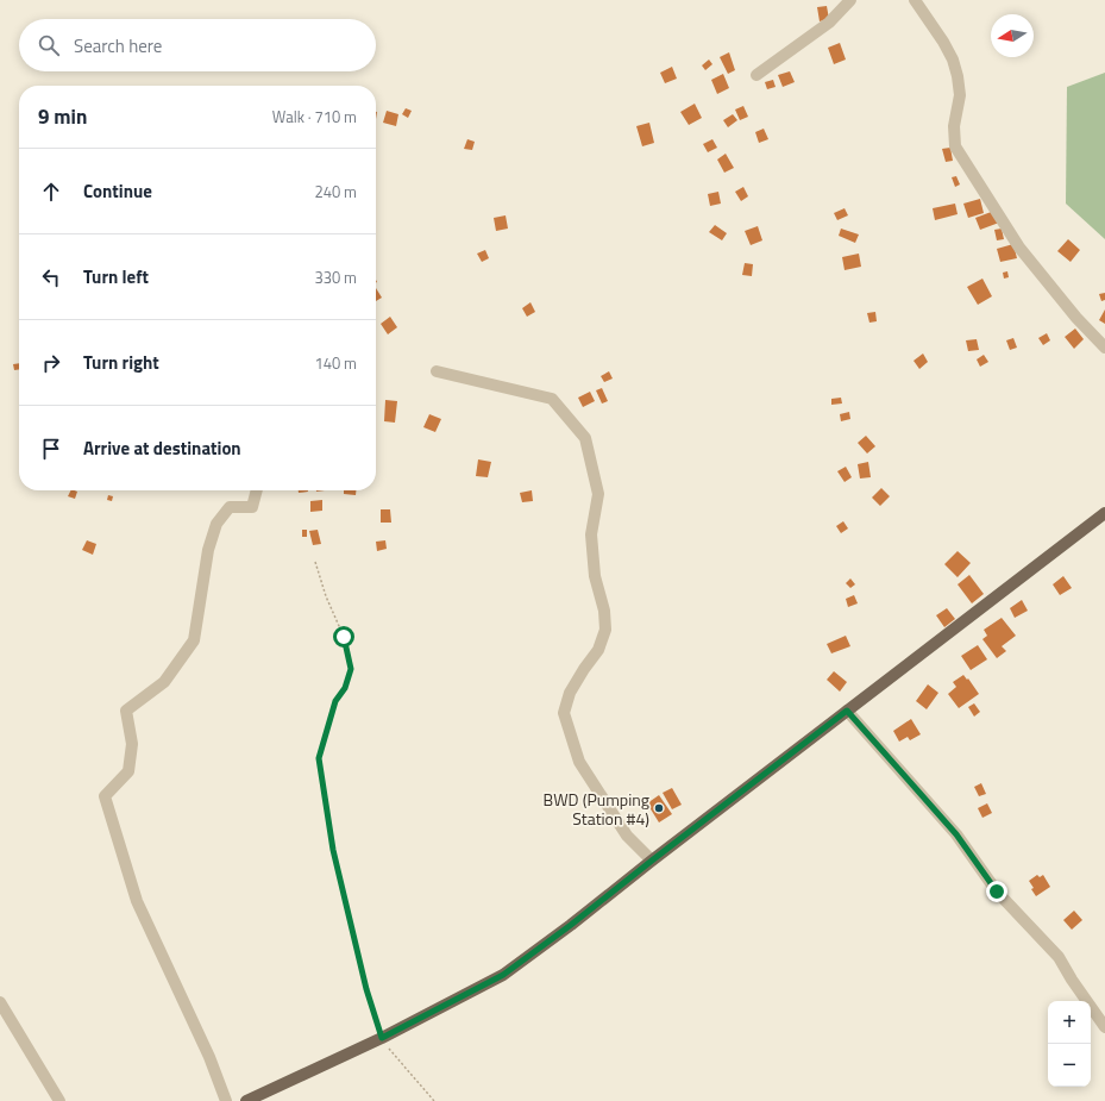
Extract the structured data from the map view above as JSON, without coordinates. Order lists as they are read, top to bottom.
{
  "places": ["BWD (Pumping Station #4)"],
  "north": "left",
  "page": {
    "search": "Search here",
    "heading": ["9 min", "Walk · 710 m"],
    "list": [
      ["Continue", "240 m"],
      ["Turn left", "330 m"],
      ["Turn right", "140 m"],
      "Arrive at destination"
    ],
    "map_buttons": ["+", "−"]
  }
}
